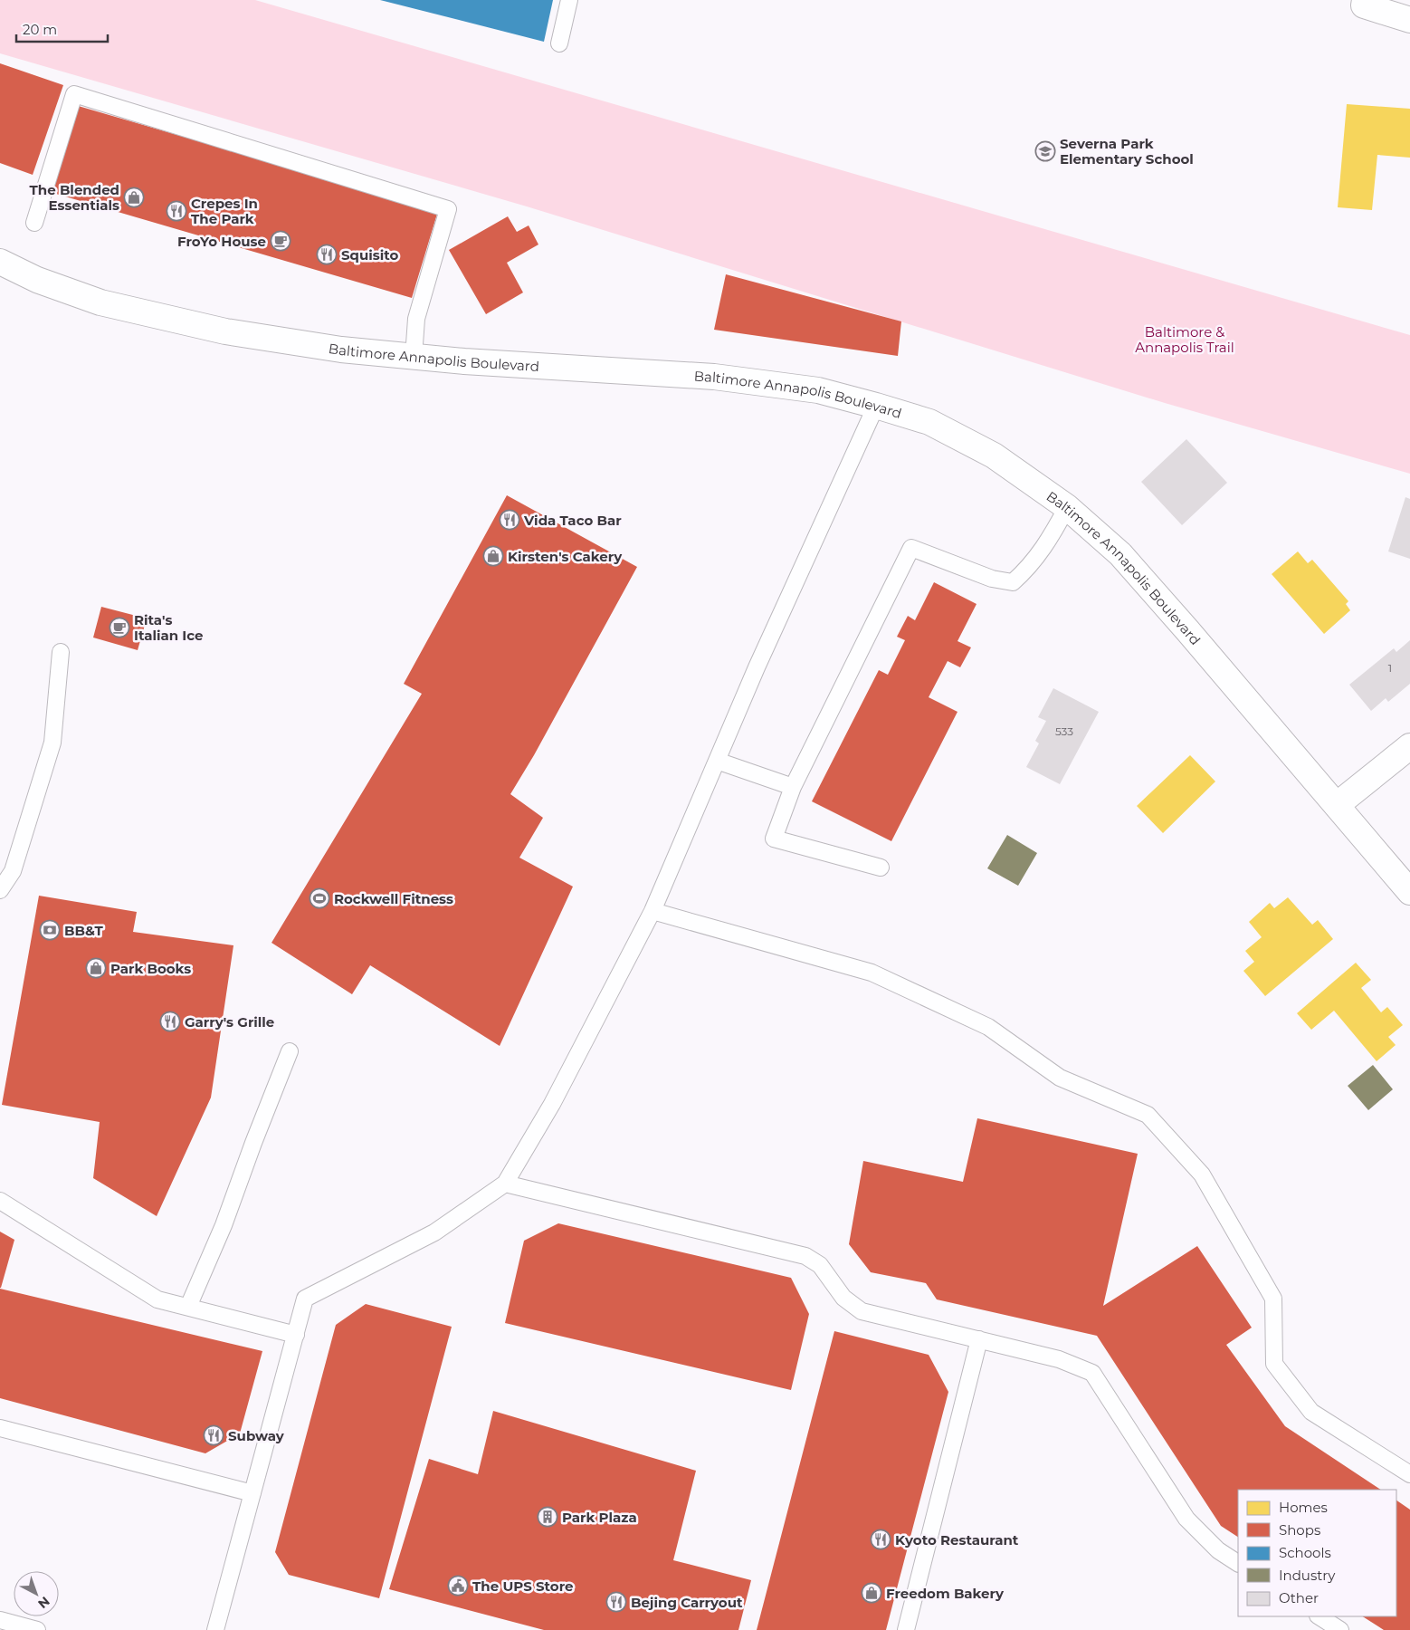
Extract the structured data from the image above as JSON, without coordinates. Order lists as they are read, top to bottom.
{
  "streets": {
    "street": ["Baltimore Annapolis Boulevard"]
  },
  "parks": ["Baltimore & Annapolis Trail"],
  "places": {
    "school or university": ["Severna Park Elementary School"],
    "shop": [
      "The Blended Essentials",
      "Kirsten's Cakery",
      "Park Books",
      "Freedom Bakery"
    ],
    "restaurant": [
      "Crepes In The Park",
      "Squisito",
      "Vida Taco Bar",
      "Garry's Grille",
      "Subway",
      "Kyoto Restaurant",
      "Bejing Carryout"
    ],
    "cafe": ["FroYo House", "Rita's Italian Ice"],
    "sports": ["Rockwell Fitness"],
    "bank": ["BB&T"],
    "building": ["Park Plaza"],
    "public building": ["The UPS Store"]
  },
  "house_numbers": ["1", "533"],
  "legend": [
    "Homes",
    "Shops",
    "Schools",
    "Industry",
    "Other"
  ],
  "scale_bar": "20 m",
  "north": "bottom right"
}
